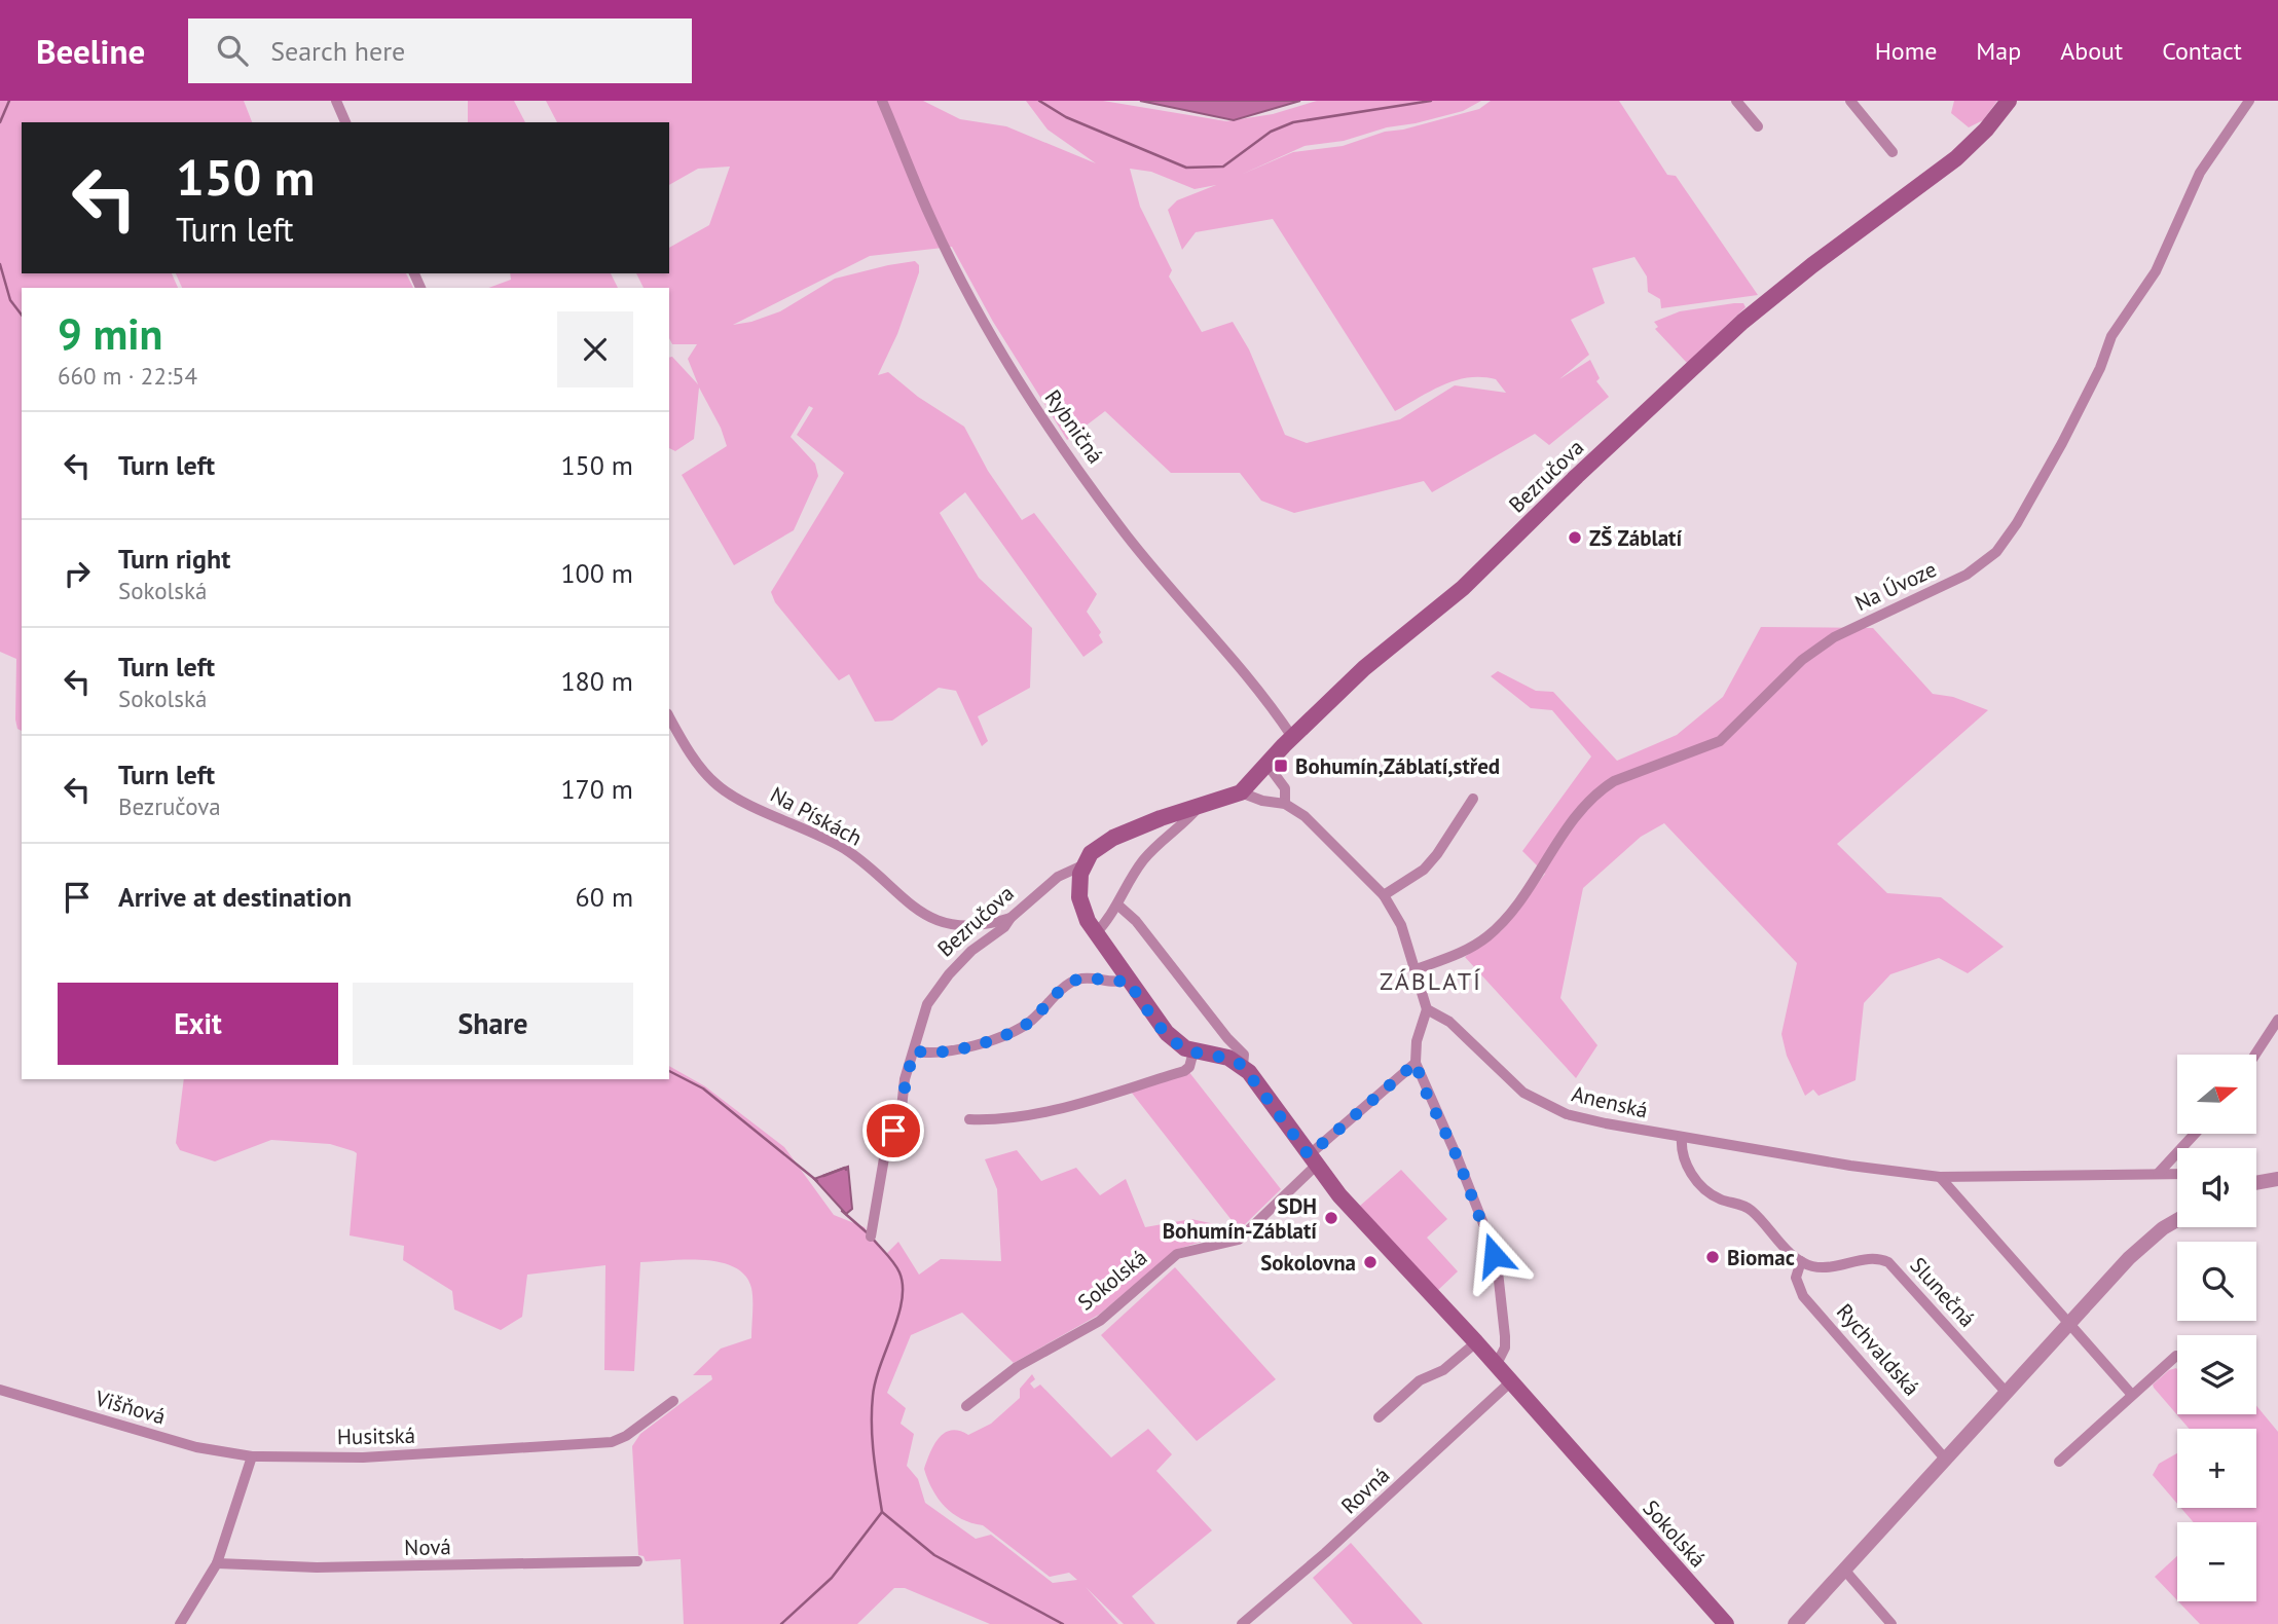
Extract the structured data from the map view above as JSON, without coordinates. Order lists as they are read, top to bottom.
{
  "streets": {
    "main road": ["Bezručova", "Sokolská"],
    "street": [
      "Rybničná",
      "Na Úvoze",
      "Na Pískách",
      "Anenská",
      "Slunečná",
      "Rychvaldská",
      "Višňová",
      "Husitská",
      "Rovná",
      "Nová"
    ]
  },
  "crossings": [
    ["Rybničná", "Bezručova"],
    ["Bezručova", "Na Pískách"],
    ["Sokolská", "Rovná"],
    ["Slunečná", "Rychvaldská"],
    ["Višňová", "Husitská"]
  ],
  "districts": ["ZÁBLATÍ"],
  "places": {
    "other": [
      "ZŠ Záblatí",
      "SDH Bohumín-Záblatí",
      "Biomac",
      "Sokolovna"
    ],
    "transit": ["Bohumín,Záblatí,střed"]
  },
  "north": "right",
  "page": {
    "header": "Beeline",
    "search": "Search here",
    "nav": [
      "Home",
      "Map",
      "About",
      "Contact"
    ],
    "turn": ["150 m", "Turn left"],
    "heading": ["9 min", "660 m · 22:54"],
    "list": [
      {
        "name": "Turn left",
        "value": "150 m"
      },
      {
        "name": "Turn right",
        "note": "Sokolská",
        "value": "100 m"
      },
      {
        "name": "Turn left",
        "note": "Sokolská",
        "value": "180 m"
      },
      {
        "name": "Turn left",
        "note": "Bezručova",
        "value": "170 m"
      },
      {
        "name": "Arrive at destination",
        "value": "60 m"
      }
    ],
    "buttons": ["Exit", "Share"],
    "map_buttons": ["+", "−"]
  }
}
